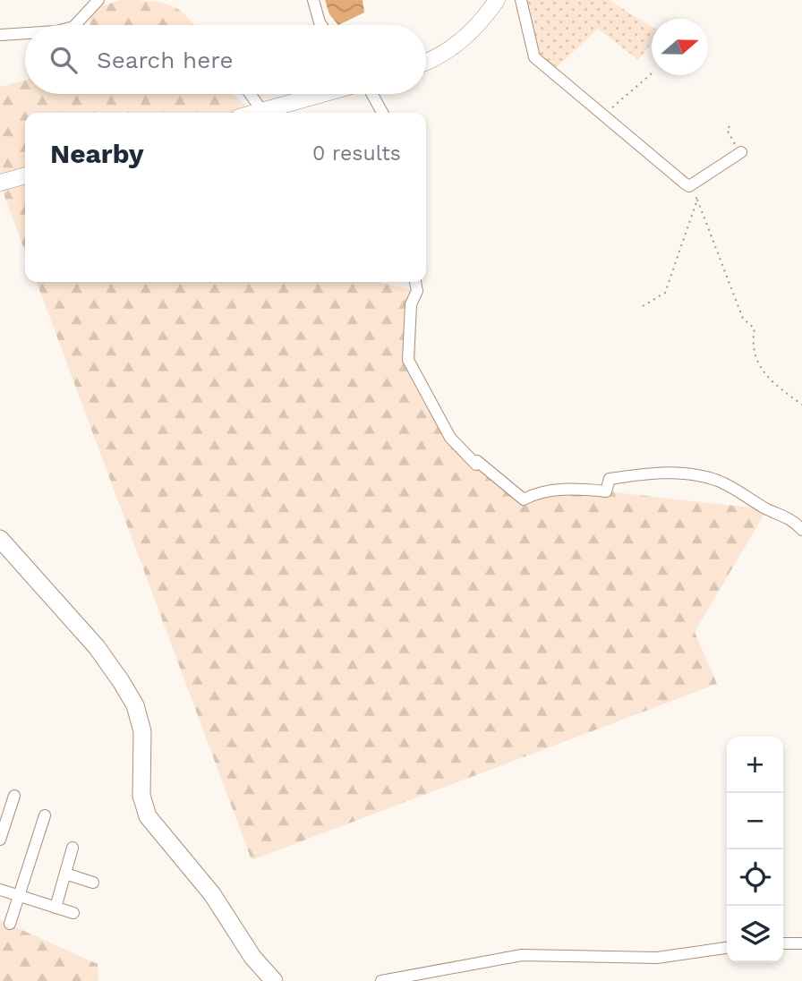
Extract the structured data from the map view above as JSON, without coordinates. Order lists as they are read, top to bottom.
{
  "north": "right",
  "page": {
    "search": "Search here",
    "heading": ["Nearby", "0 results"],
    "map_buttons": ["+", "−"]
  }
}
